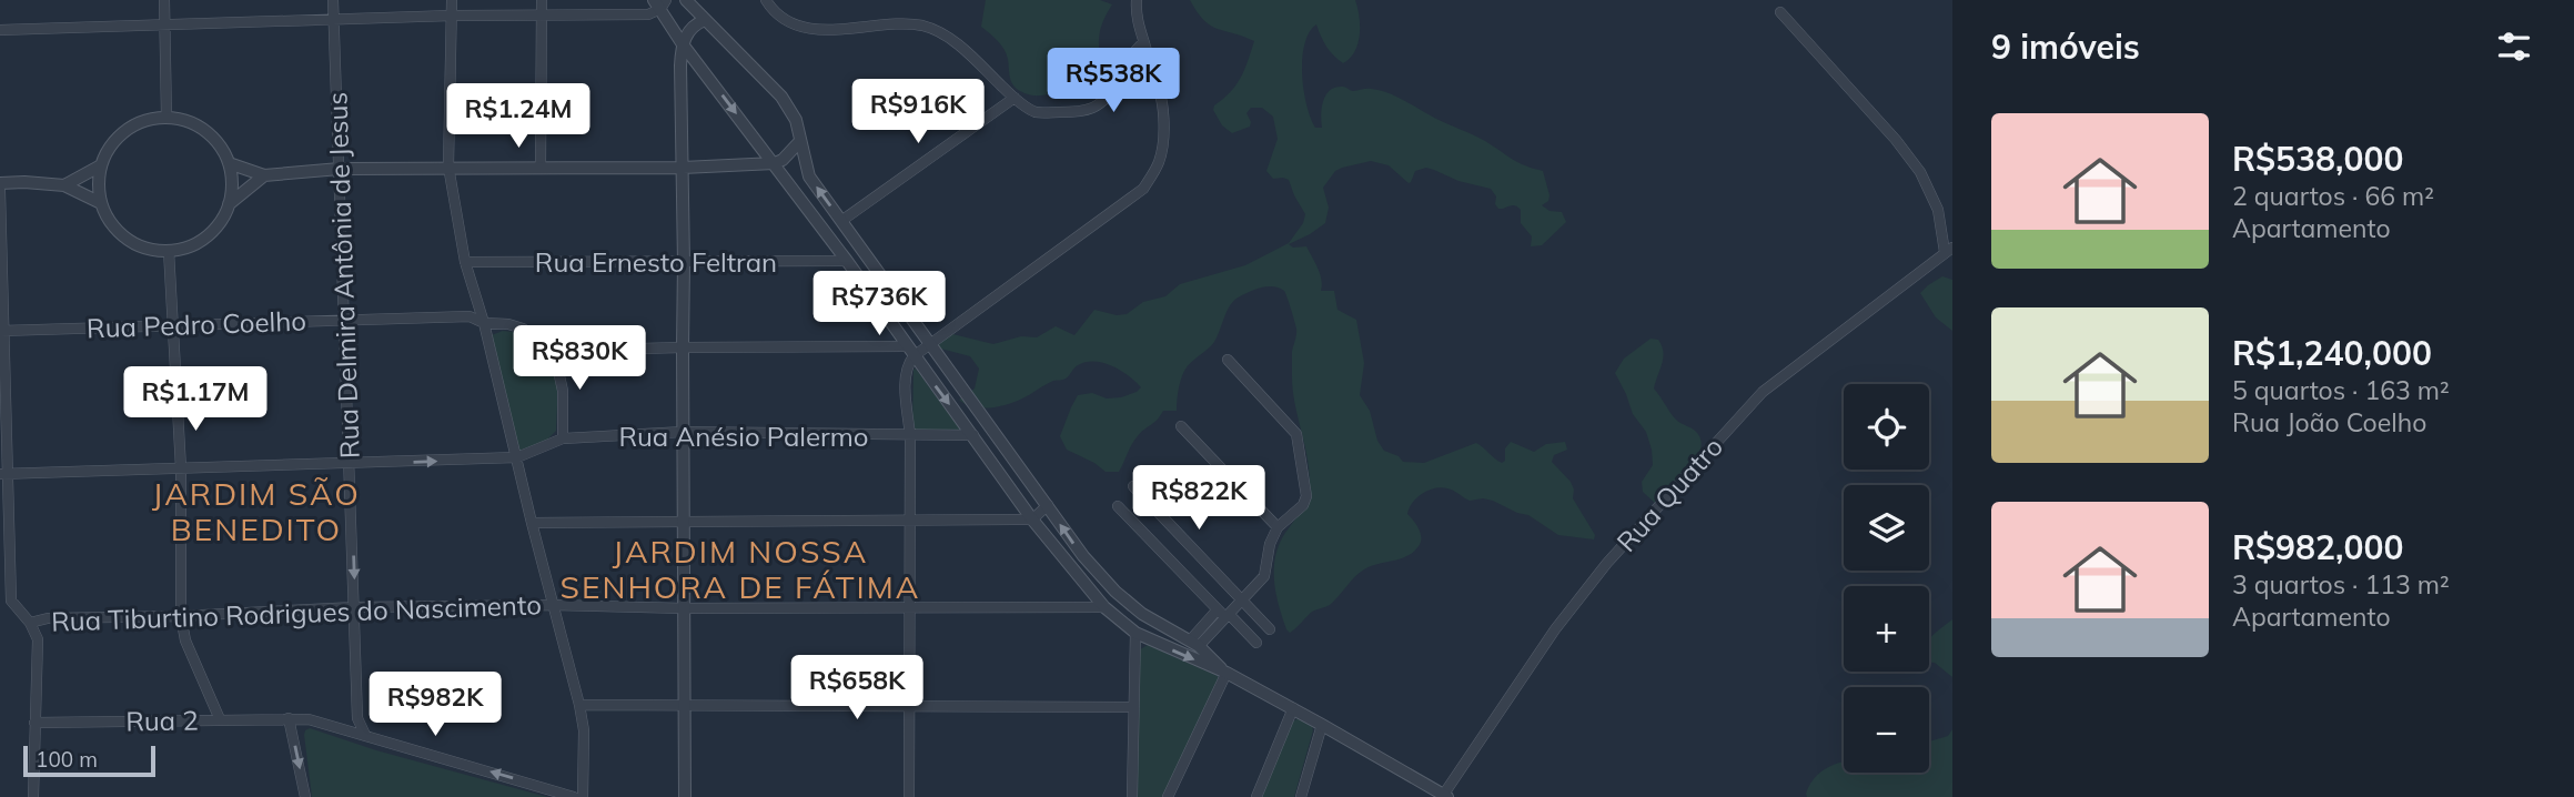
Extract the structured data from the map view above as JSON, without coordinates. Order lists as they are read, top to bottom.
{
  "streets": {
    "street": [
      "Rua Ernesto Feltran",
      "Rua Delmira Antônia de Jesus",
      "Rua Pedro Coelho",
      "Rua Anésio Palermo",
      "Rua Quatro",
      "Rua Tiburtino Rodrigues do Nascimento",
      "Rua 2"
    ]
  },
  "crossings": [
    ["Rua Delmira Antônia de Jesus", "Rua Pedro Coelho"],
    ["Rua Delmira Antônia de Jesus", "Rua Anésio Palermo"],
    ["Rua Delmira Antônia de Jesus", "Rua Tiburtino Rodrigues do Nascimento"],
    ["Rua Delmira Antônia de Jesus", "Rua 2"],
    ["Rua Anésio Palermo", "Rua Tiburtino Rodrigues do Nascimento"]
  ],
  "one_way": ["Rua 2"],
  "districts": ["JARDIM SÃO BENEDITO", "JARDIM NOSSA SENHORA DE FÁTIMA"],
  "scale_bar": "100 m",
  "page": {
    "heading": "9 imóveis",
    "price": [
      "R$538K",
      "R$916K",
      "R$1.24M",
      "R$736K",
      "R$830K",
      "R$1.17M",
      "R$822K",
      "R$658K",
      "R$982K"
    ],
    "list": [
      {
        "name": "R$538,000",
        "note": "2 quartos · 66 m² · Apartamento"
      },
      {
        "name": "R$1,240,000",
        "note": "5 quartos · 163 m² · Rua João Coelho"
      },
      {
        "name": "R$982,000",
        "note": "3 quartos · 113 m² · Apartamento"
      }
    ],
    "map_buttons": ["+", "−"],
    "scale": "100 m"
  }
}
